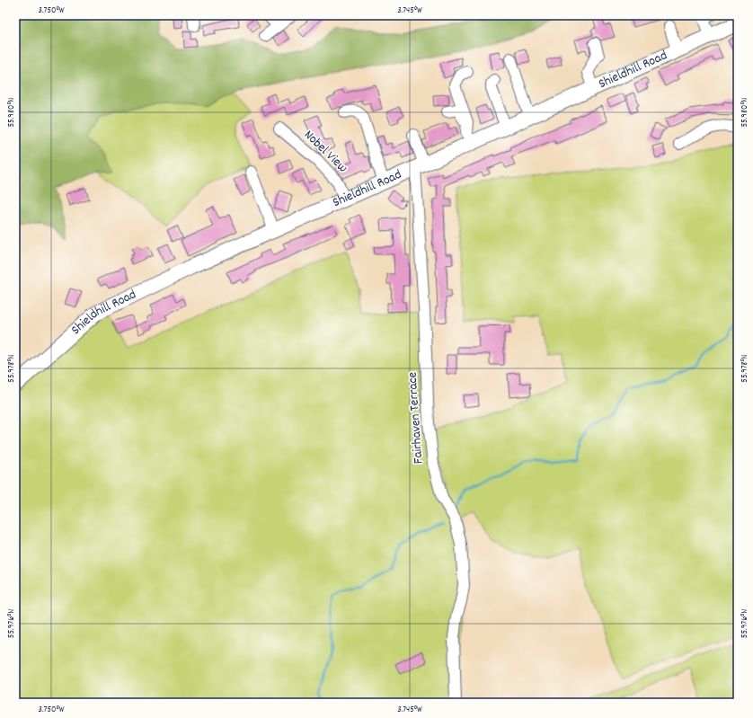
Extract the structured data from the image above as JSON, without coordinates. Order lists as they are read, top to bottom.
{
  "streets": {
    "main road": ["Shieldhill Road"],
    "street": ["Nobel View", "Fairhaven Terrace"]
  },
  "crossings": [
    ["Shieldhill Road", "Nobel View"],
    ["Shieldhill Road", "Fairhaven Terrace"]
  ],
  "coordinates": [
    "3.750°W",
    "3.745°W",
    "55.980°N",
    "55.978°N",
    "55.976°N"
  ]
}
